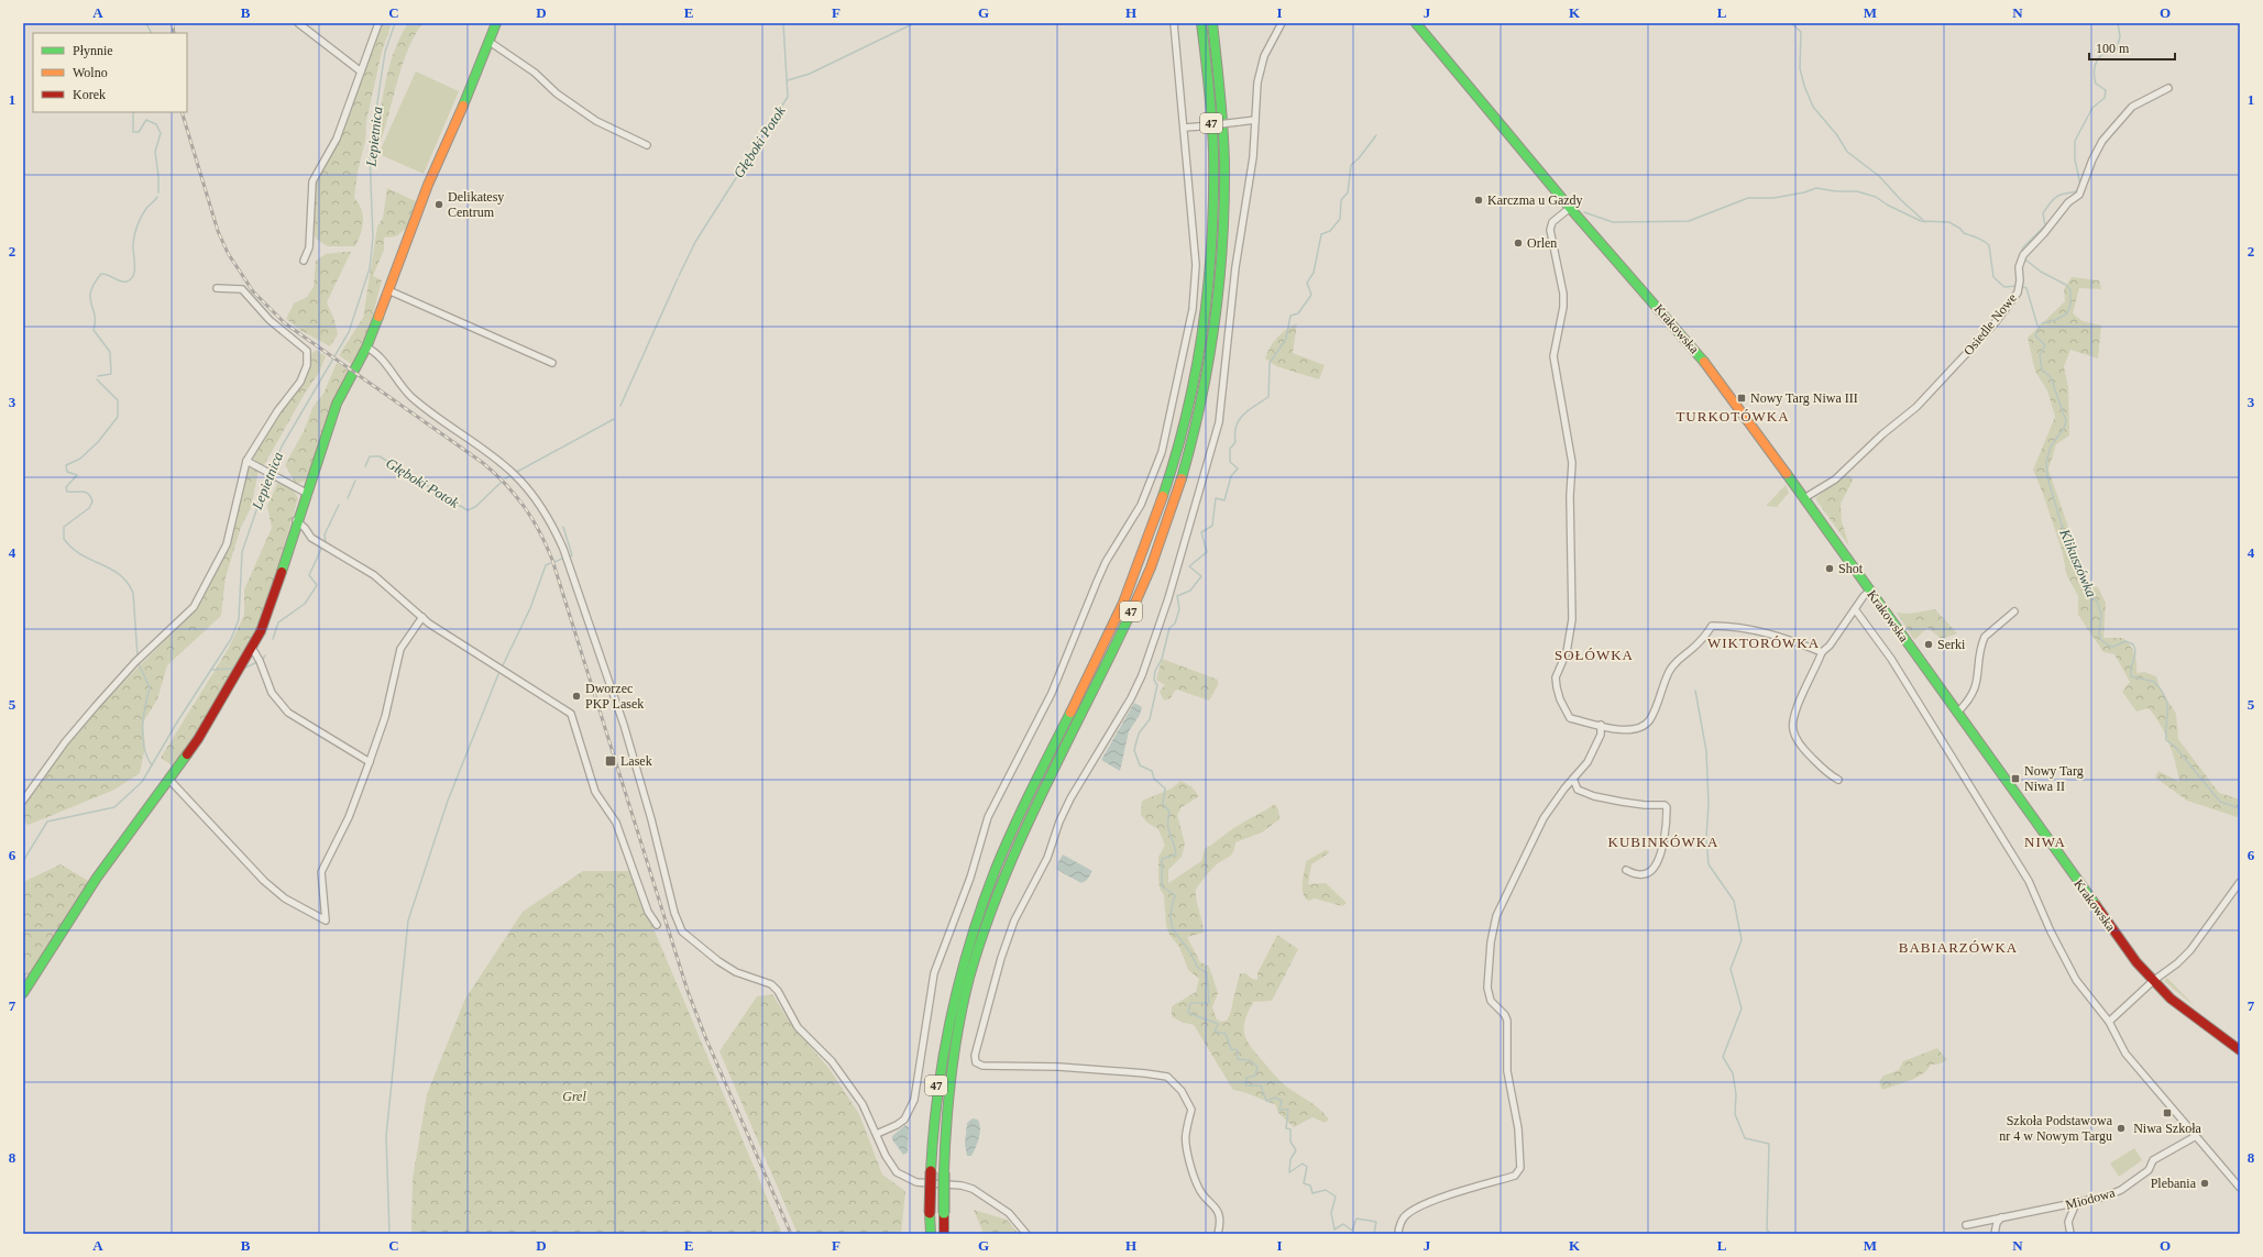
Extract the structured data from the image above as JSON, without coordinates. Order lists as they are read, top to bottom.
{
  "streets": {
    "main road": ["47", "Krakowska"],
    "street": ["Osiedle Nowe", "Miodowa"]
  },
  "crossings": [
    ["Osiedle Nowe", "Krakowska"]
  ],
  "districts": [
    "TURKOTÓWKA",
    "WIKTORÓWKA",
    "SOŁÓWKA",
    "KUBINKÓWKA",
    "NIWA",
    "BABIARZÓWKA"
  ],
  "water": ["Lepietnica", "Głęboki Potok", "Klikuszówka"],
  "parks": ["Grel"],
  "places": {
    "other": [
      "Karczma u Gazdy",
      "Delikatesy Centrum",
      "Orlen",
      "Shot",
      "Serki",
      "Dworzec PKP Lasek",
      "Szkoła Podstawowa nr 4 w Nowym Targu",
      "Plebania"
    ],
    "transit": [
      "Nowy Targ Niwa III",
      "Lasek",
      "Nowy Targ Niwa II",
      "Niwa Szkoła"
    ]
  },
  "legend": ["Płynnie", "Wolno", "Korek"],
  "scale_bar": "100 m",
  "grid": {
    "columns": [
      "A",
      "B",
      "C",
      "D",
      "E",
      "F",
      "G",
      "H",
      "I",
      "J",
      "K",
      "L",
      "M",
      "N",
      "O"
    ],
    "rows": [
      "1",
      "2",
      "3",
      "4",
      "5",
      "6",
      "7",
      "8"
    ]
  }
}
